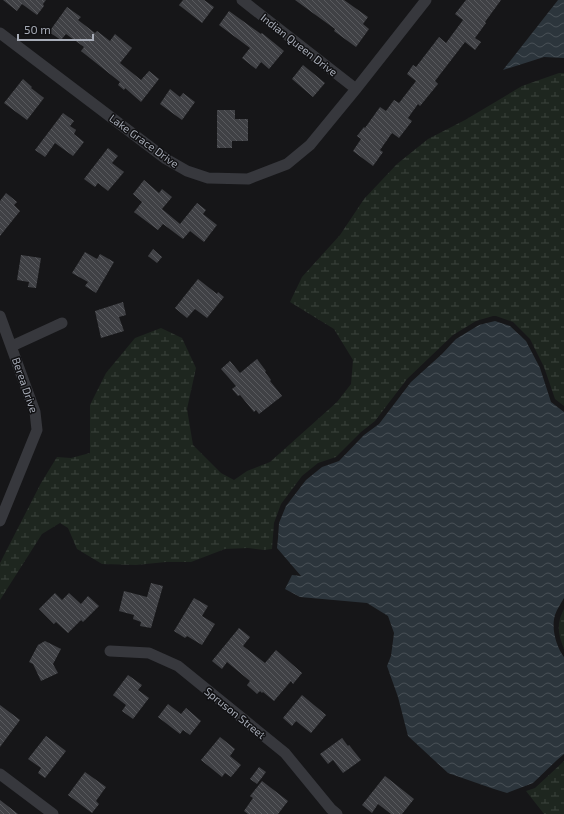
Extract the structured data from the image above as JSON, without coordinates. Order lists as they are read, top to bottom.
{
  "streets": {
    "street": [
      "Indian Queen Drive",
      "Lake Grace Drive",
      "Berea Drive",
      "Spruson Street"
    ]
  },
  "crossings": [
    ["Indian Queen Drive", "Lake Grace Drive"]
  ],
  "scale_bar": "50 m"
}
